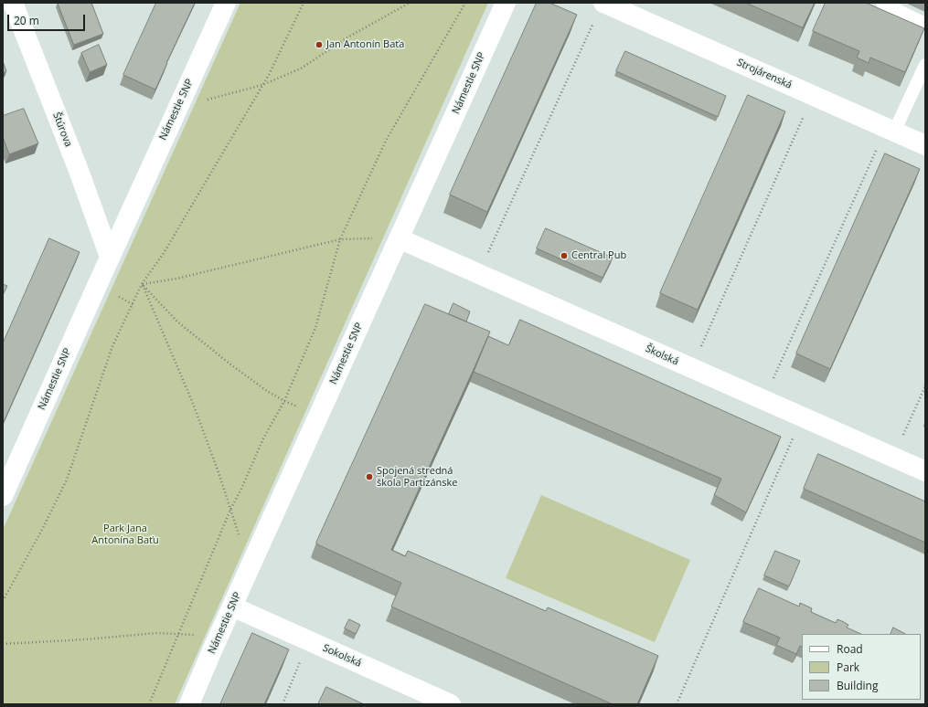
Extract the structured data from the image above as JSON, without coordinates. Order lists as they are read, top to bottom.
{
  "streets": {
    "street": [
      "Strojárenská",
      "Námestie SNP",
      "Štúrova",
      "Školská",
      "Sokolská"
    ]
  },
  "crossings": [
    ["Námestie SNP", "Štúrova"],
    ["Námestie SNP", "Školská"],
    ["Námestie SNP", "Sokolská"]
  ],
  "parks": ["Park Jana Antonína Baťu"],
  "places": ["Jan Antonín Baťa", "Central Pub", "Spojená stredná škola Partizánske"],
  "legend": ["Road", "Park", "Building"],
  "scale_bar": "20 m"
}
